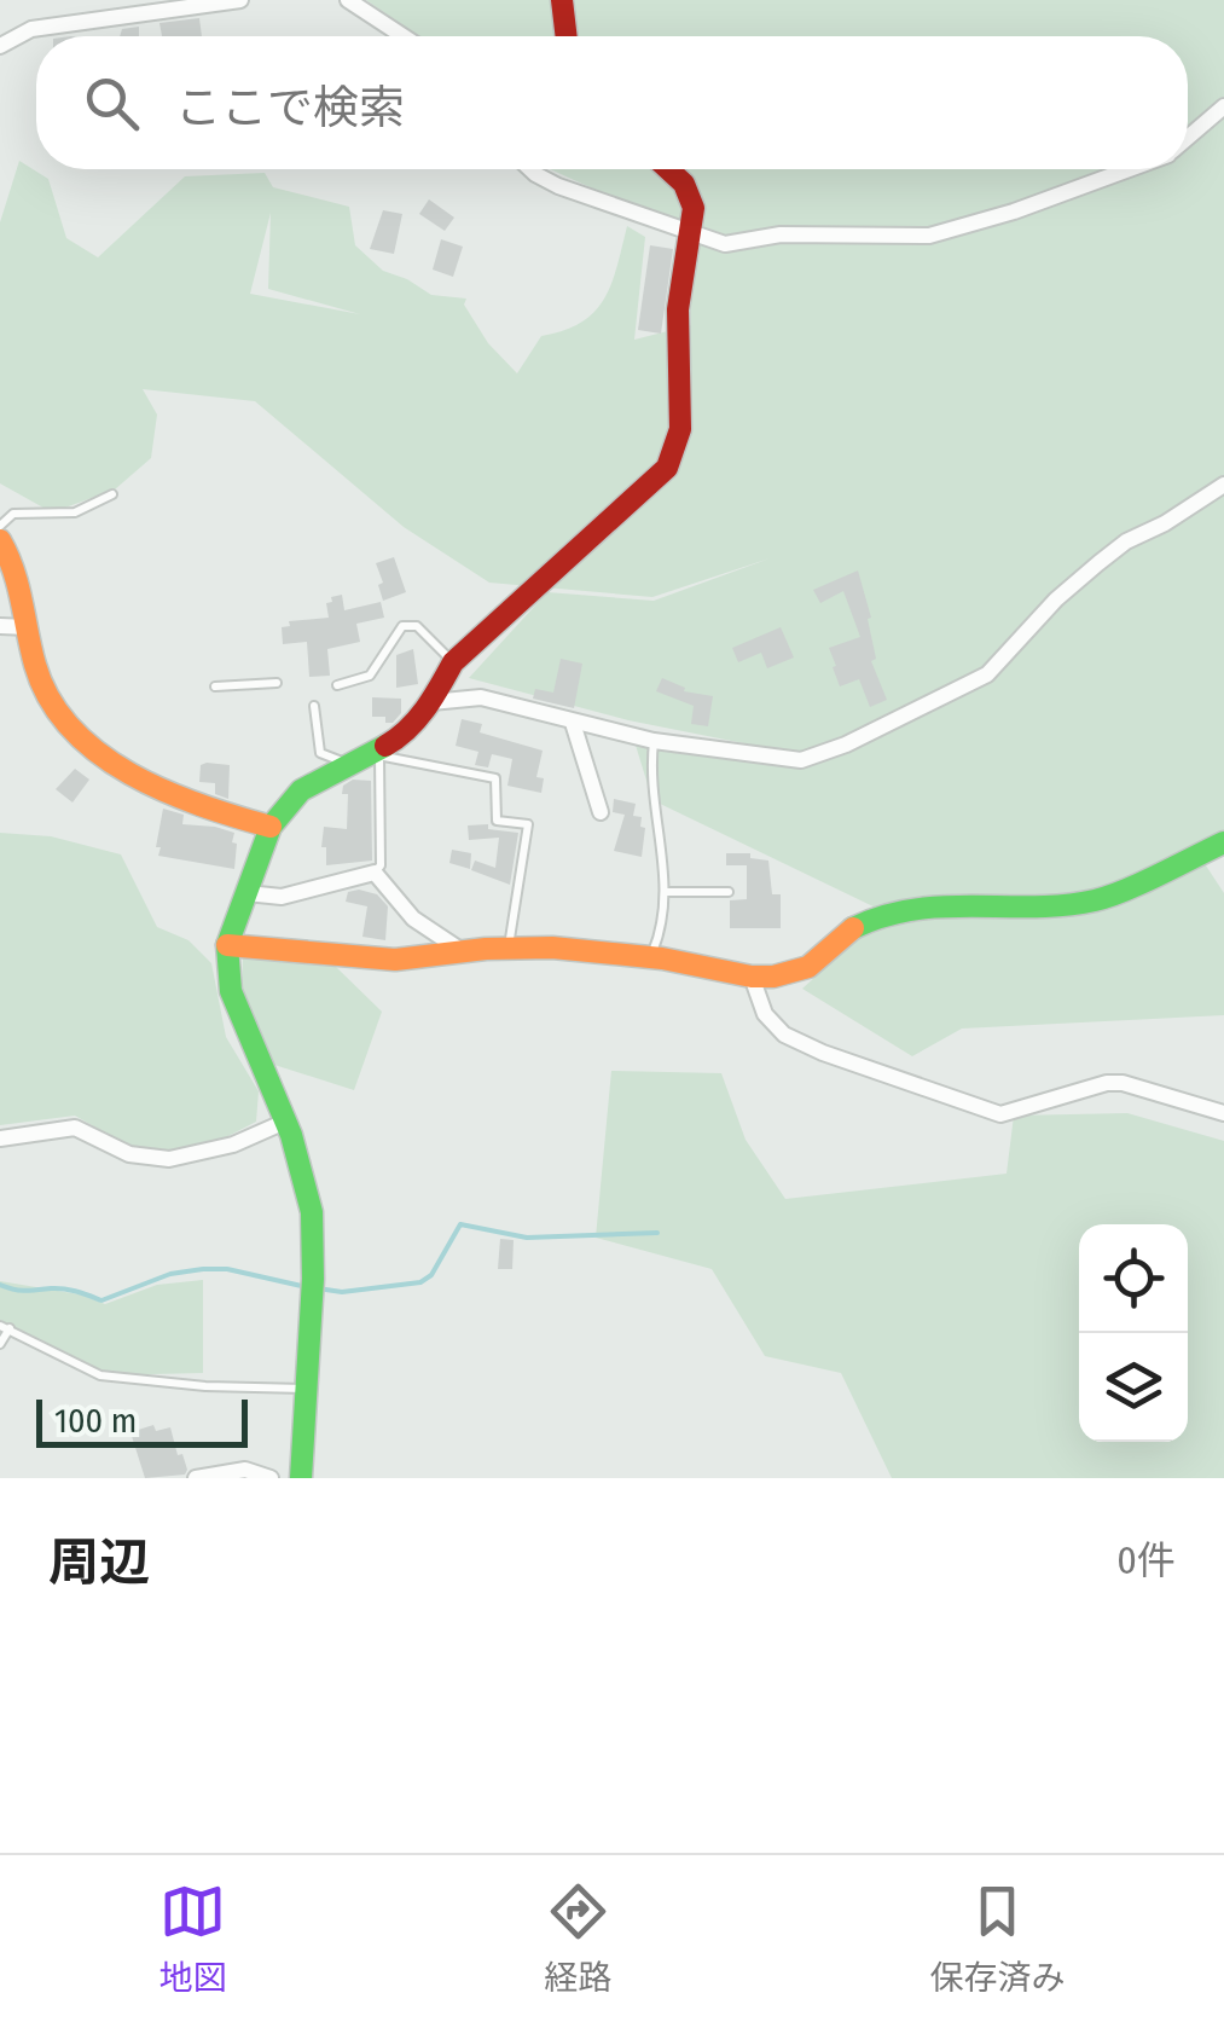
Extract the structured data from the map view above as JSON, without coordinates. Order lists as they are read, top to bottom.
{
  "scale_bar": "100 m",
  "page": {
    "search": "ここで検索",
    "scale": "100 m",
    "heading": ["周辺", "0件"],
    "nav": ["地図", "経路", "保存済み"]
  }
}
